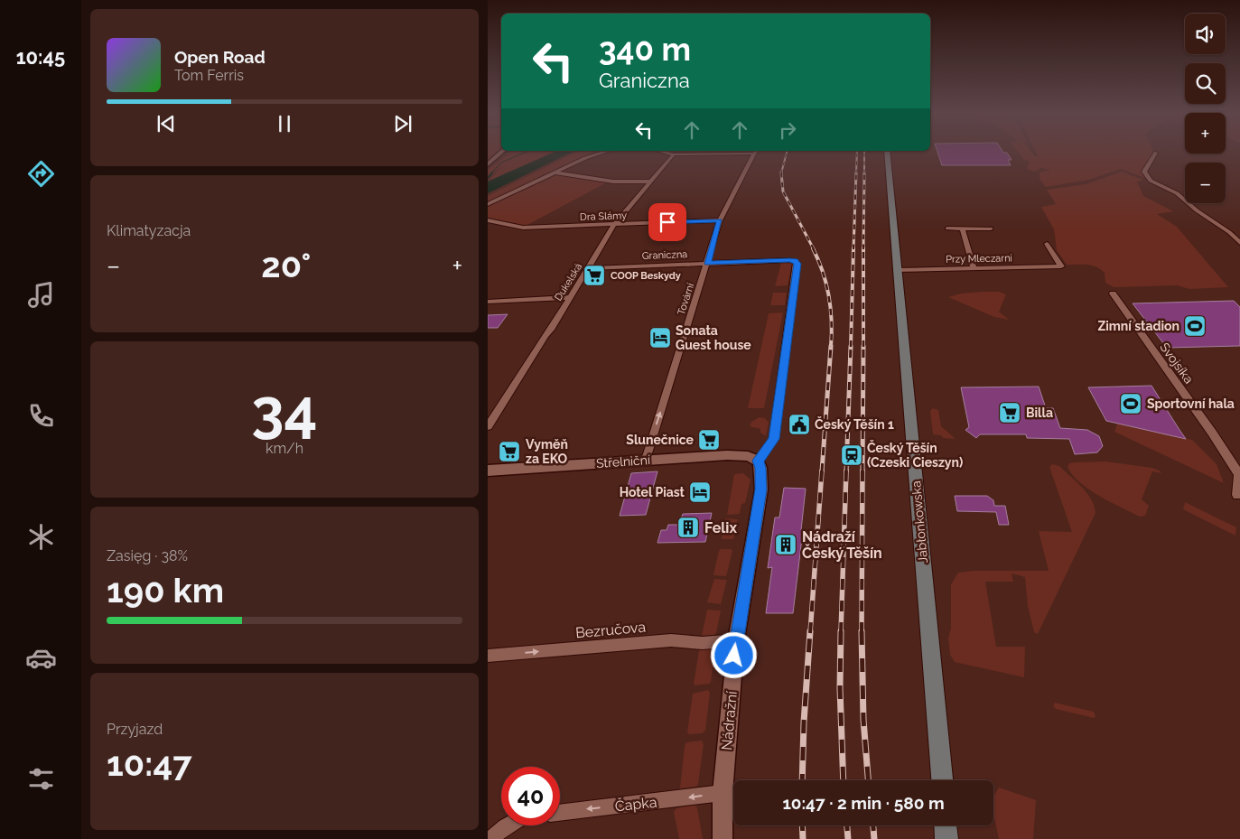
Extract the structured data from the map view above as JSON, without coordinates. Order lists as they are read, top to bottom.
{
  "streets": {
    "main road": ["Jabłonkowska"],
    "street": [
      "Dra Slámy",
      "Graniczna",
      "Przy Mleczarni",
      "Dukelská",
      "Tovární",
      "Svojsíka",
      "Střelniční",
      "Bezručova",
      "Nádražní",
      "Čapka"
    ]
  },
  "crossings": [
    ["Dra Slámy", "Dukelská"],
    ["Dra Slámy", "Tovární"],
    ["Graniczna", "Dukelská"],
    ["Graniczna", "Tovární"],
    ["Graniczna", "Střelniční"],
    ["Graniczna", "Nádražní"],
    ["Przy Mleczarni", "Jabłonkowska"],
    ["Tovární", "Střelniční"],
    ["Střelniční", "Nádražní"],
    ["Bezručova", "Nádražní"],
    ["Nádražní", "Čapka"]
  ],
  "one_way": ["Tovární", "Bezručova", "Čapka"],
  "places": {
    "supermarket": [
      "COOP Beskydy",
      "Billa",
      "Slunečnice",
      "Vyměň za EKO"
    ],
    "sports": ["Zimní stadion", "Sportovní hala"],
    "hotel": ["Sonata Guest house", "Hotel Piast"],
    "public building": ["Český Těšín 1"],
    "station": ["Český Těšín (Czeski Cieszyn)"],
    "building": ["Felix", "Nádraží Český Těšín"]
  },
  "page": {
    "tabs": "10:45",
    "map_buttons": ["+", "−"],
    "turn": ["340 m", "Graniczna"],
    "song": ["Open Road", "Tom Ferris"],
    "tile": [
      "Klimatyzacja",
      ["34", "km/h"],
      ["Zasięg · 38%", "190 km"],
      ["Przyjazd", "10:47"]
    ],
    "heat": ["−", "20°", "+"],
    "limit": "40",
    "trip": "10:47 · 2 min · 580 m"
  }
}
